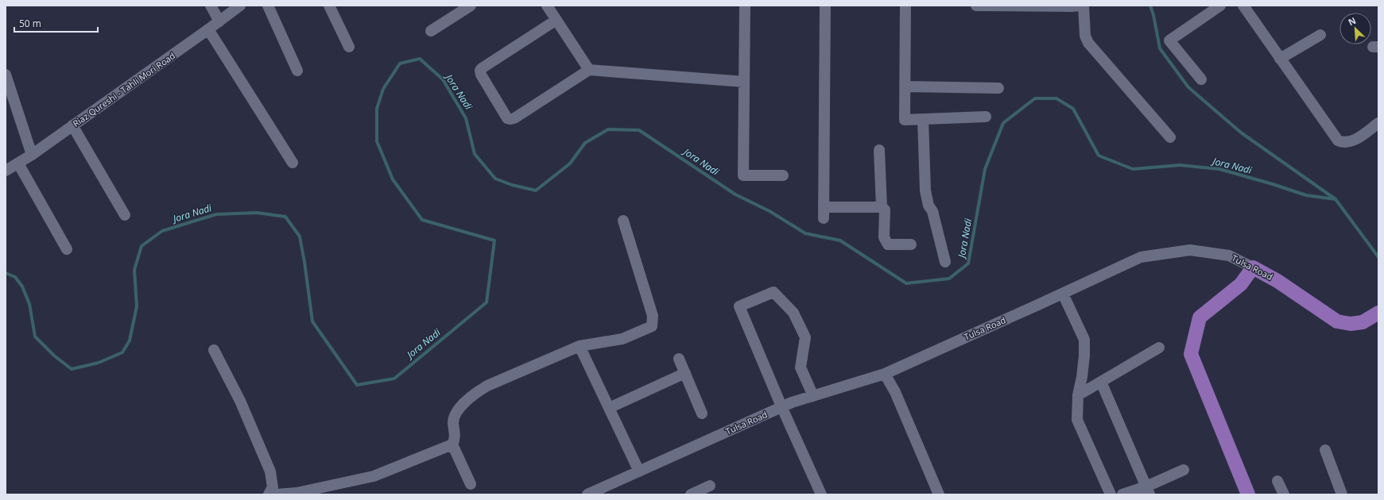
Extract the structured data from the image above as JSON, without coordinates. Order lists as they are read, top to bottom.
{
  "streets": {
    "main road": ["Tulsa Road"],
    "street": ["Riaz Qureshi - Tahli Mori Road"]
  },
  "water": ["Jora Nadi"],
  "scale_bar": "50 m",
  "north": "top left"
}
